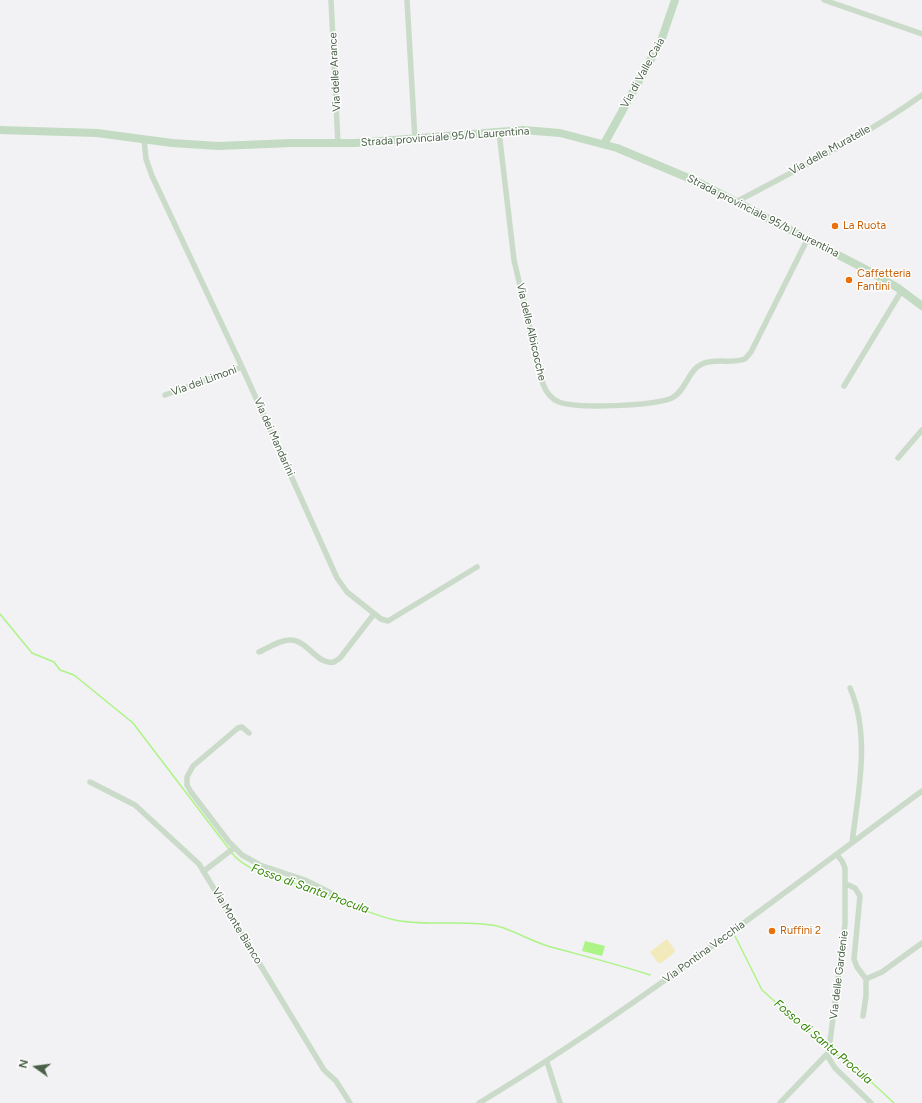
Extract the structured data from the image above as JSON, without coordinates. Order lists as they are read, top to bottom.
{
  "streets": {
    "main road": ["Via di Valle Caia", "Strada provinciale 95/b Laurentina"],
    "street": [
      "Via delle Arance",
      "Via delle Muratelle",
      "Via delle Albicocche",
      "Via dei Limoni",
      "Via dei Mandarini",
      "Via Monte Bianco",
      "Via Pontina Vecchia",
      "Via delle Gardenie"
    ]
  },
  "crossings": [
    ["Via delle Arance", "Strada provinciale 95/b Laurentina"],
    ["Via di Valle Caia", "Strada provinciale 95/b Laurentina"],
    ["Strada provinciale 95/b Laurentina", "Via delle Muratelle"],
    ["Strada provinciale 95/b Laurentina", "Via delle Albicocche"],
    ["Strada provinciale 95/b Laurentina", "Via dei Mandarini"],
    ["Via dei Limoni", "Via dei Mandarini"],
    ["Via Pontina Vecchia", "Via delle Gardenie"]
  ],
  "water": ["Fosso di Santa Procula"],
  "places": ["La Ruota", "Caffetteria Fantini", "Ruffini 2"],
  "north": "left"
}
